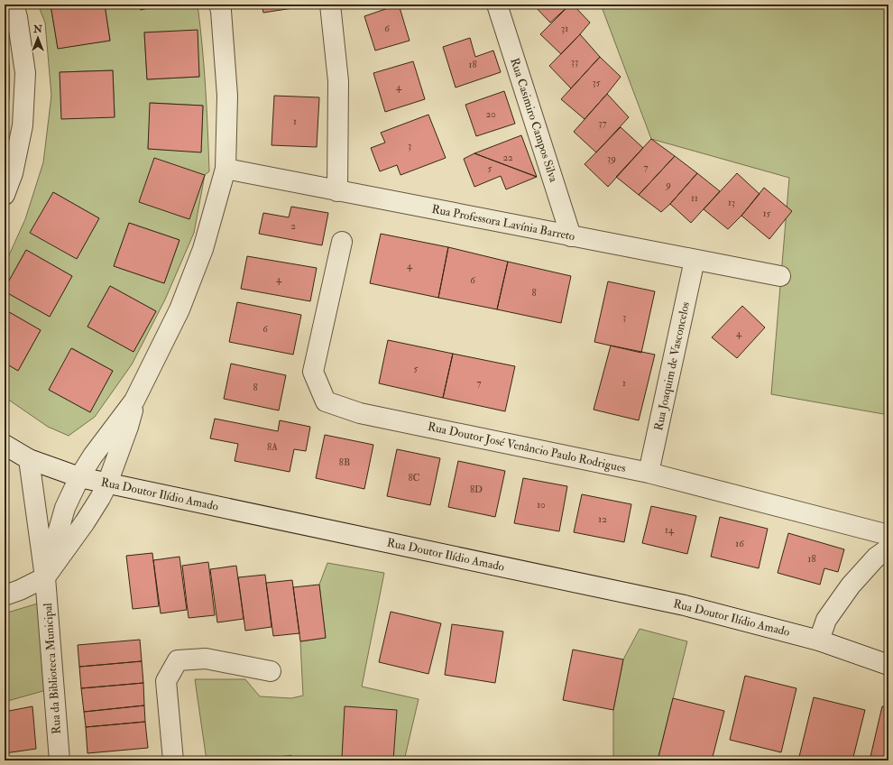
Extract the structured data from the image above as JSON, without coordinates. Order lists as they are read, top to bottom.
{
  "streets": {
    "street": [
      "Rua Casimiro Campos Silva",
      "Rua Professora Lavínia Barreto",
      "Rua Joaquim de Vasconcelos",
      "Rua Doutor José Venâncio Paulo Rodrigues",
      "Rua Doutor Ilídio Amado",
      "Rua da Biblioteca Municipal"
    ]
  },
  "crossings": [
    ["Rua Casimiro Campos Silva", "Rua Professora Lavínia Barreto"],
    ["Rua Professora Lavínia Barreto", "Rua Joaquim de Vasconcelos"],
    ["Rua Joaquim de Vasconcelos", "Rua Doutor José Venâncio Paulo Rodrigues"],
    ["Rua Doutor Ilídio Amado", "Rua da Biblioteca Municipal"]
  ],
  "house_numbers": [
    "6",
    "31",
    "33",
    "18",
    "35",
    "4",
    "20",
    "1",
    "37",
    "3",
    "22",
    "39",
    "7",
    "5",
    "9",
    "11",
    "13",
    "15",
    "2",
    "4",
    "4",
    "6",
    "8",
    "3",
    "6",
    "4",
    "5",
    "7",
    "1",
    "8",
    "8A",
    "8B",
    "8C",
    "8D",
    "10",
    "12",
    "14",
    "16",
    "18"
  ],
  "north": "top"
}
